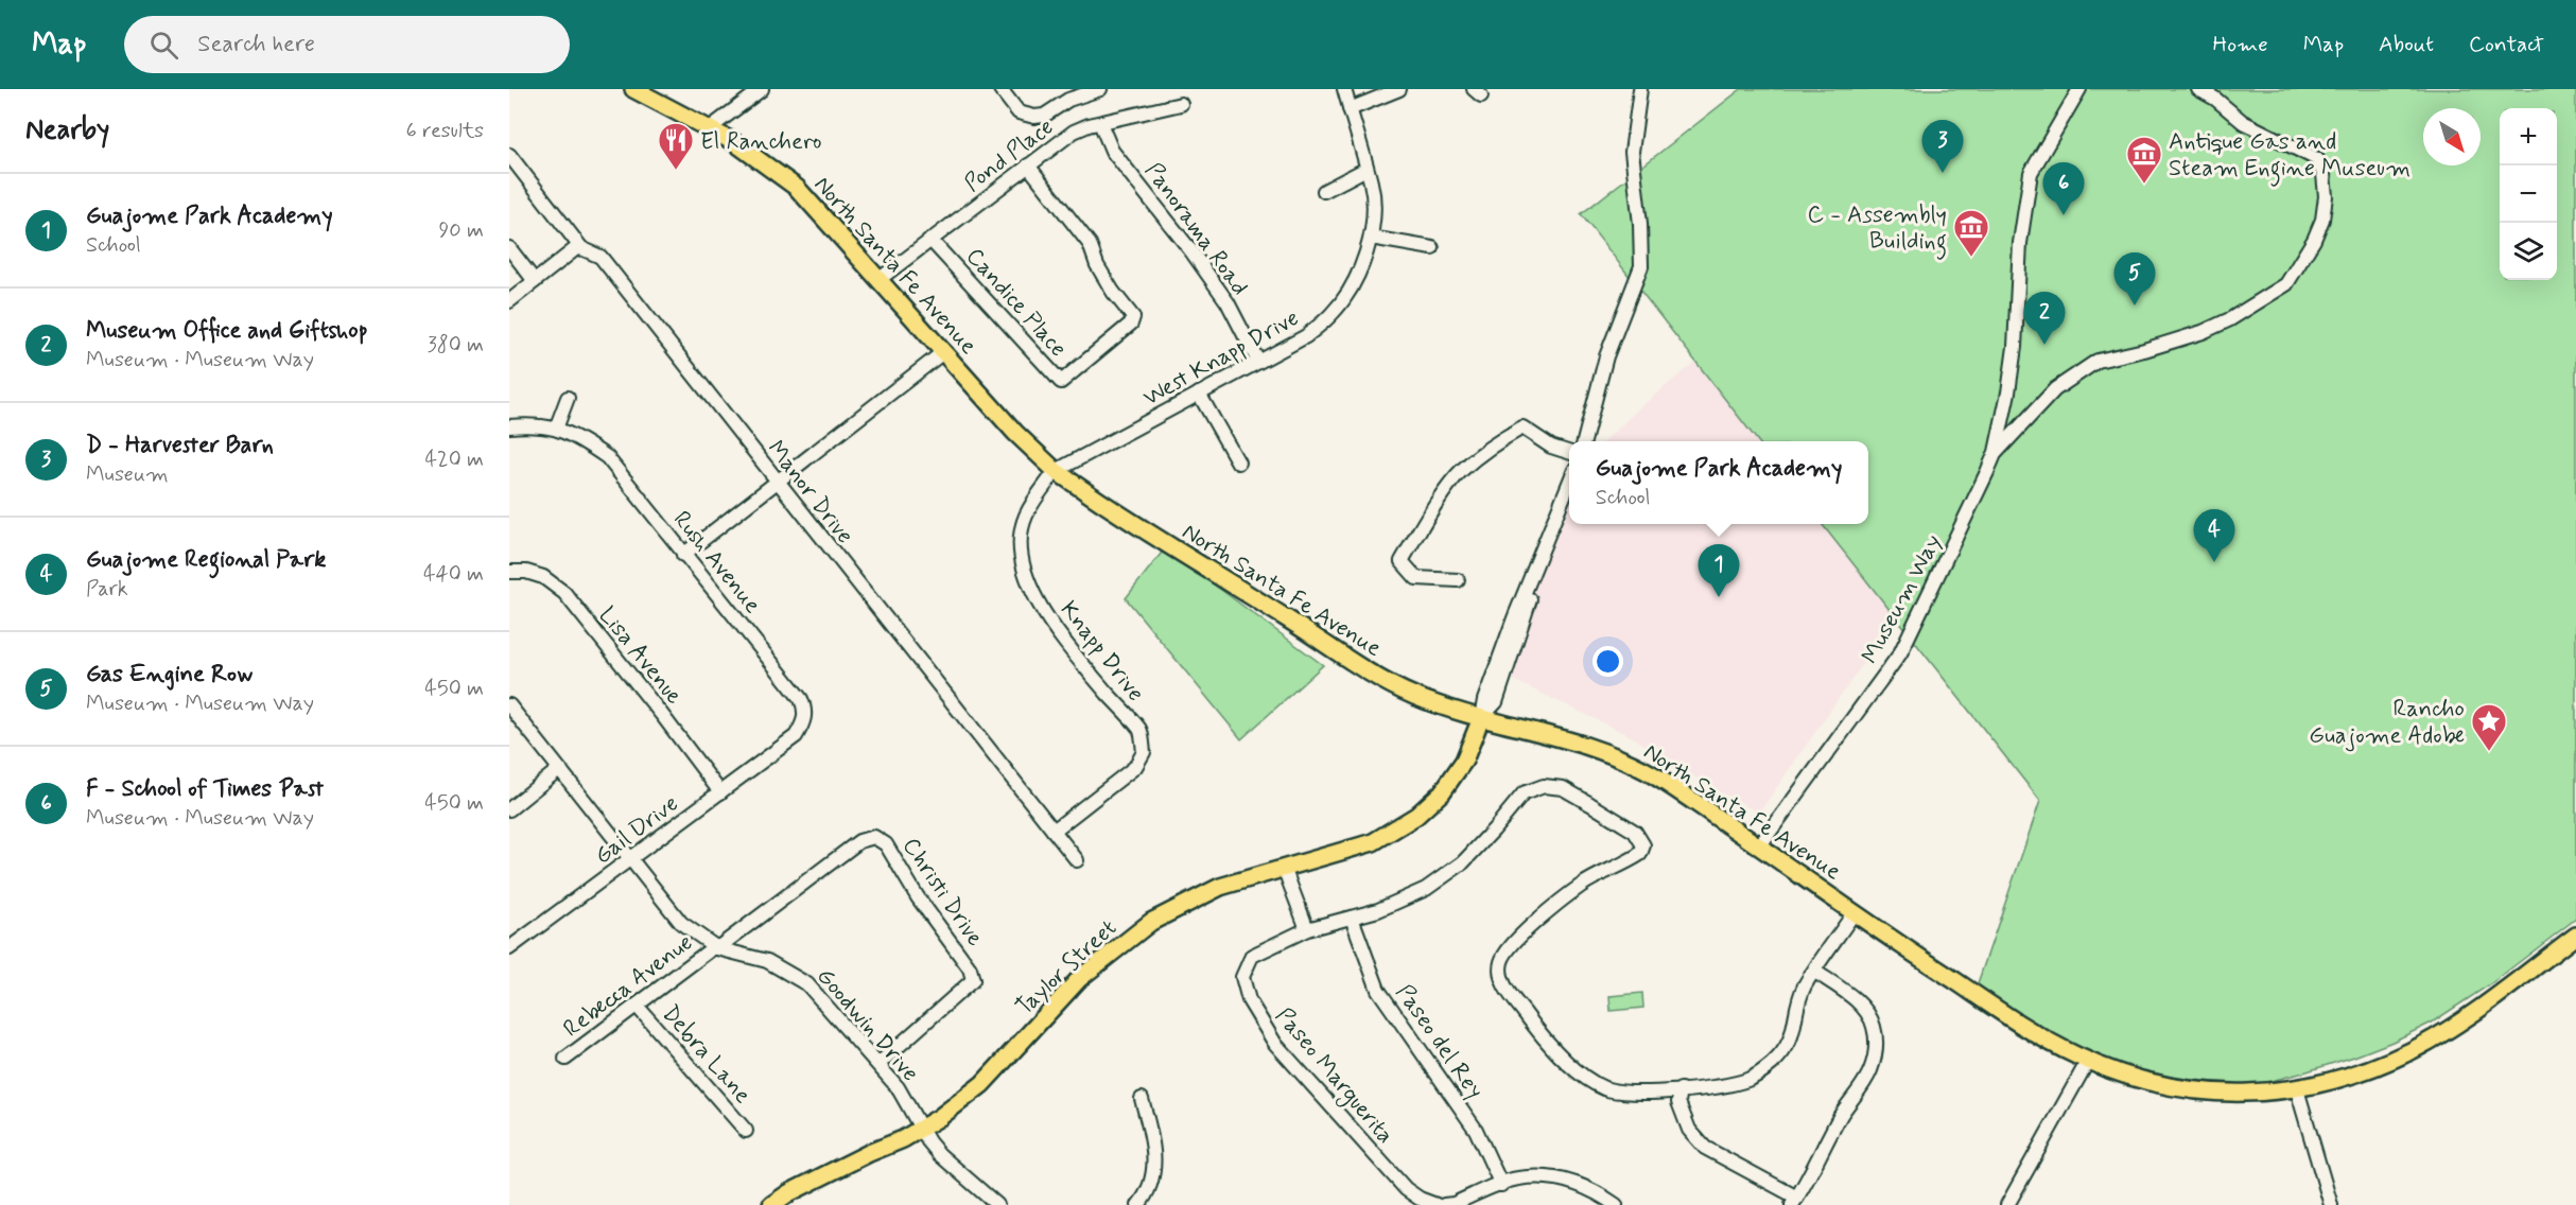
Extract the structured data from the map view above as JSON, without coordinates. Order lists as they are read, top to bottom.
{
  "streets": {
    "main road": ["North Santa Fe Avenue", "Taylor Street"],
    "street": [
      "Pond Place",
      "Panorama Road",
      "Candice Place",
      "West Knapp Drive",
      "Manor Drive",
      "Rush Avenue",
      "Museum Way",
      "Knapp Drive",
      "Lisa Avenue",
      "Gail Drive",
      "Christi Drive",
      "Rebecca Avenue",
      "Goodwin Drive",
      "Paseo del Rey",
      "Debra Lane",
      "Paseo Marguerita"
    ]
  },
  "crossings": [
    ["Pond Place", "Panorama Road"],
    ["Pond Place", "North Santa Fe Avenue"],
    ["Pond Place", "Candice Place"],
    ["Panorama Road", "West Knapp Drive"],
    ["North Santa Fe Avenue", "West Knapp Drive"],
    ["North Santa Fe Avenue", "Museum Way"],
    ["North Santa Fe Avenue", "Knapp Drive"],
    ["North Santa Fe Avenue", "Taylor Street"],
    ["North Santa Fe Avenue", "Paseo Marguerita"],
    ["West Knapp Drive", "Knapp Drive"],
    ["Manor Drive", "Knapp Drive"],
    ["Rush Avenue", "Gail Drive"],
    ["Lisa Avenue", "Gail Drive"],
    ["Gail Drive", "Goodwin Drive"],
    ["Christi Drive", "Rebecca Avenue"],
    ["Christi Drive", "Goodwin Drive"],
    ["Taylor Street", "Goodwin Drive"],
    ["Rebecca Avenue", "Goodwin Drive"],
    ["Rebecca Avenue", "Debra Lane"],
    ["Paseo del Rey", "Paseo Marguerita"]
  ],
  "places": {
    "restaurant": ["El Ranchero"],
    "museum": ["Antique Gas and Steam Engine Museum", "C - Assembly Building"],
    "place": ["Rancho Guajome Adobe"]
  },
  "north": "bottom right",
  "page": {
    "header": "Map",
    "search": "Search here",
    "nav": [
      "Home",
      "Map",
      "About",
      "Contact"
    ],
    "heading": ["Nearby", "6 results"],
    "map_buttons": ["+", "−"],
    "pins": [
      "3",
      "6",
      "5",
      "2",
      "4",
      "1"
    ],
    "list": [
      {
        "mark": "1",
        "name": "Guajome Park Academy",
        "note": "School",
        "value": "90 m"
      },
      {
        "mark": "2",
        "name": "Museum Office and Giftshop",
        "note": "Museum · Museum Way",
        "value": "380 m"
      },
      {
        "mark": "3",
        "name": "D - Harvester Barn",
        "note": "Museum",
        "value": "420 m"
      },
      {
        "mark": "4",
        "name": "Guajome Regional Park",
        "note": "Park",
        "value": "440 m"
      },
      {
        "mark": "5",
        "name": "Gas Engine Row",
        "note": "Museum · Museum Way",
        "value": "450 m"
      },
      {
        "mark": "6",
        "name": "F - School of Times Past",
        "note": "Museum · Museum Way",
        "value": "450 m"
      }
    ],
    "popup": ["Guajome Park Academy", "School"]
  }
}
